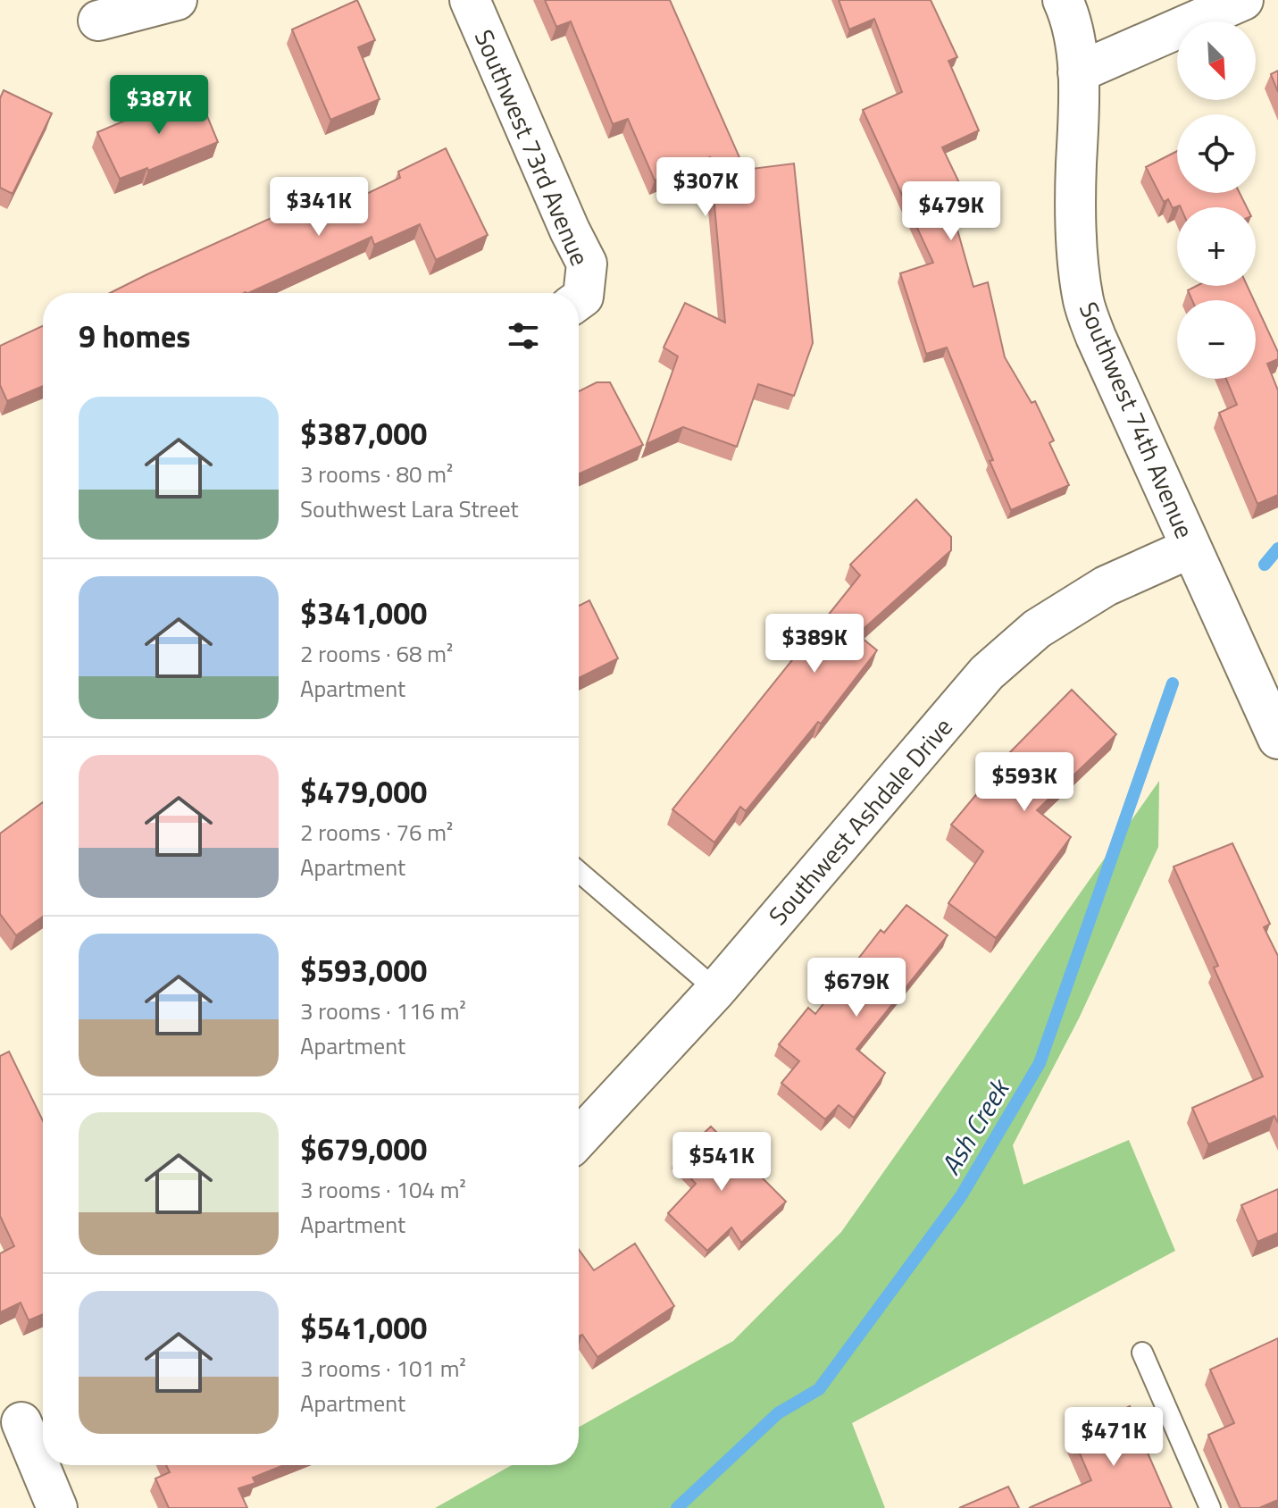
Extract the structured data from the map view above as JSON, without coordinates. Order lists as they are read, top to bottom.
{
  "streets": {
    "street": ["Southwest 73rd Avenue", "Southwest 74th Avenue", "Southwest Ashdale Drive"]
  },
  "crossings": [
    ["Southwest 74th Avenue", "Southwest Ashdale Drive"]
  ],
  "water": ["Ash Creek"],
  "north": "bottom right",
  "page": {
    "map_buttons": ["+", "−"],
    "price": [
      "$387K",
      "$307K",
      "$341K",
      "$479K",
      "$389K",
      "$593K",
      "$679K",
      "$541K",
      "$471K"
    ],
    "heading": "9 homes",
    "list": [
      {
        "name": "$387,000",
        "note": "3 rooms · 80 m² · Southwest Lara Street"
      },
      {
        "name": "$341,000",
        "note": "2 rooms · 68 m² · Apartment"
      },
      {
        "name": "$479,000",
        "note": "2 rooms · 76 m² · Apartment"
      },
      {
        "name": "$593,000",
        "note": "3 rooms · 116 m² · Apartment"
      },
      {
        "name": "$679,000",
        "note": "3 rooms · 104 m² · Apartment"
      },
      {
        "name": "$541,000",
        "note": "3 rooms · 101 m² · Apartment"
      }
    ]
  }
}
